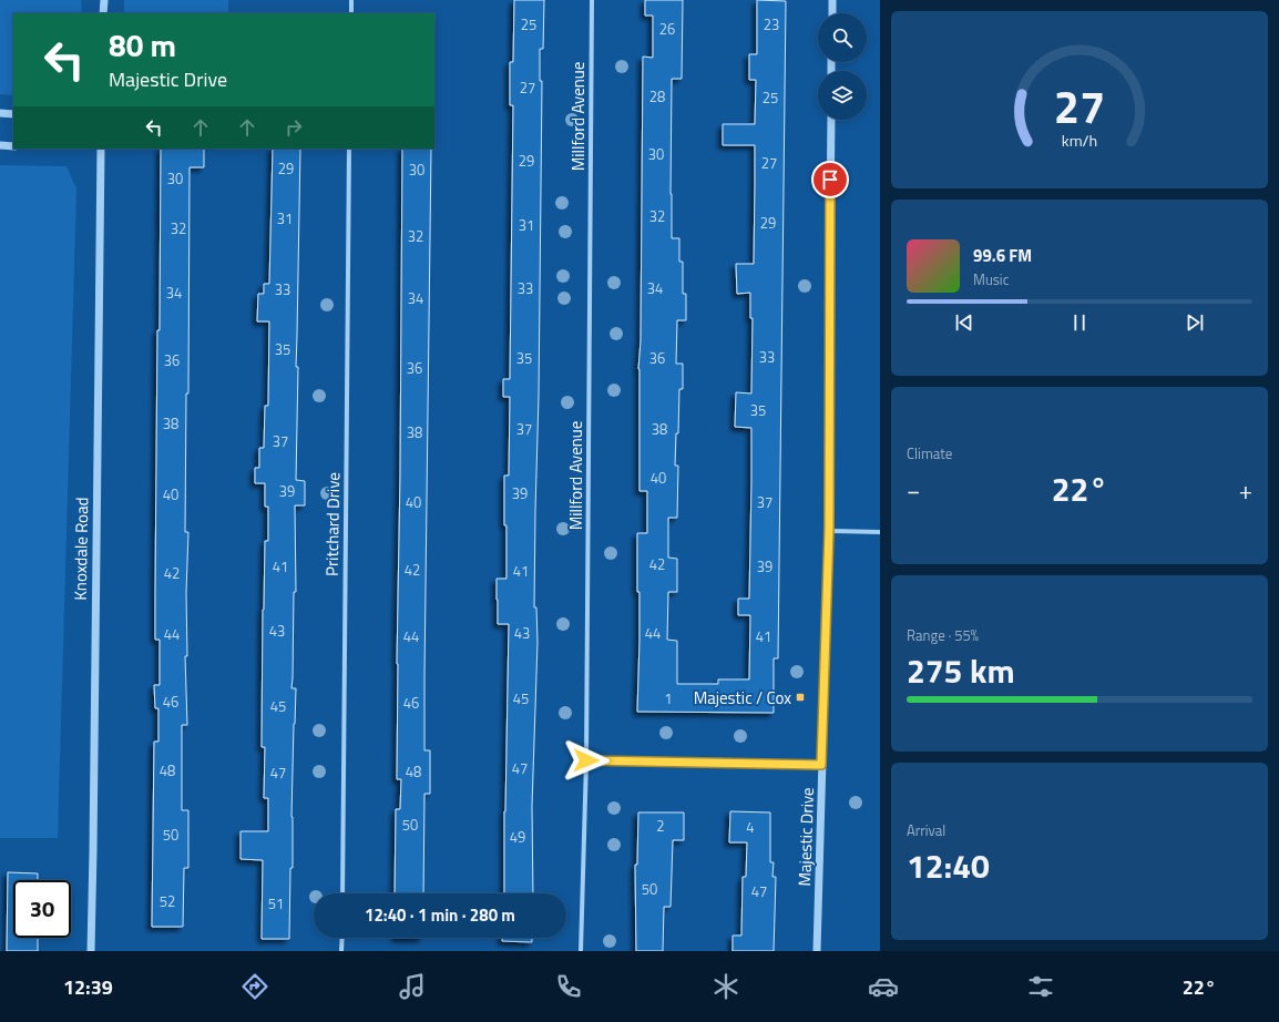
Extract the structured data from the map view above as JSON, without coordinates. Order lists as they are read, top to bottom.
{
  "streets": {
    "street": [
      "Millford Avenue",
      "Pritchard Drive",
      "Knoxdale Road",
      "Majestic Drive"
    ]
  },
  "places": {
    "transit": ["Majestic / Cox"]
  },
  "house_numbers": [
    "25",
    "23",
    "26",
    "27",
    "28",
    "25",
    "30",
    "29",
    "27",
    "29",
    "30",
    "30",
    "32",
    "31",
    "29",
    "31",
    "32",
    "32",
    "33",
    "34",
    "33",
    "34",
    "34",
    "35",
    "33",
    "35",
    "36",
    "36",
    "36",
    "35",
    "38",
    "37",
    "38",
    "38",
    "37",
    "40",
    "39",
    "39",
    "40",
    "40",
    "37",
    "42",
    "41",
    "39",
    "42",
    "41",
    "42",
    "43",
    "43",
    "44",
    "44",
    "44",
    "41",
    "45",
    "1",
    "46",
    "46",
    "45",
    "47",
    "48",
    "48",
    "47",
    "50",
    "2",
    "4",
    "50",
    "49",
    "50",
    "47",
    "52",
    "51"
  ],
  "page": {
    "turn": ["80 m", "Majestic Drive"],
    "song": ["99.6 FM", "Music"],
    "tile": [
      "Climate",
      ["Range · 55%", "275 km"],
      ["Arrival", "12:40"]
    ],
    "heat": ["−", "22°", "+"],
    "limit": "30",
    "trip": "12:40 · 1 min · 280 m",
    "tabs": ["12:39", "22°"],
    "gauge": ["27", "km/h"]
  }
}
